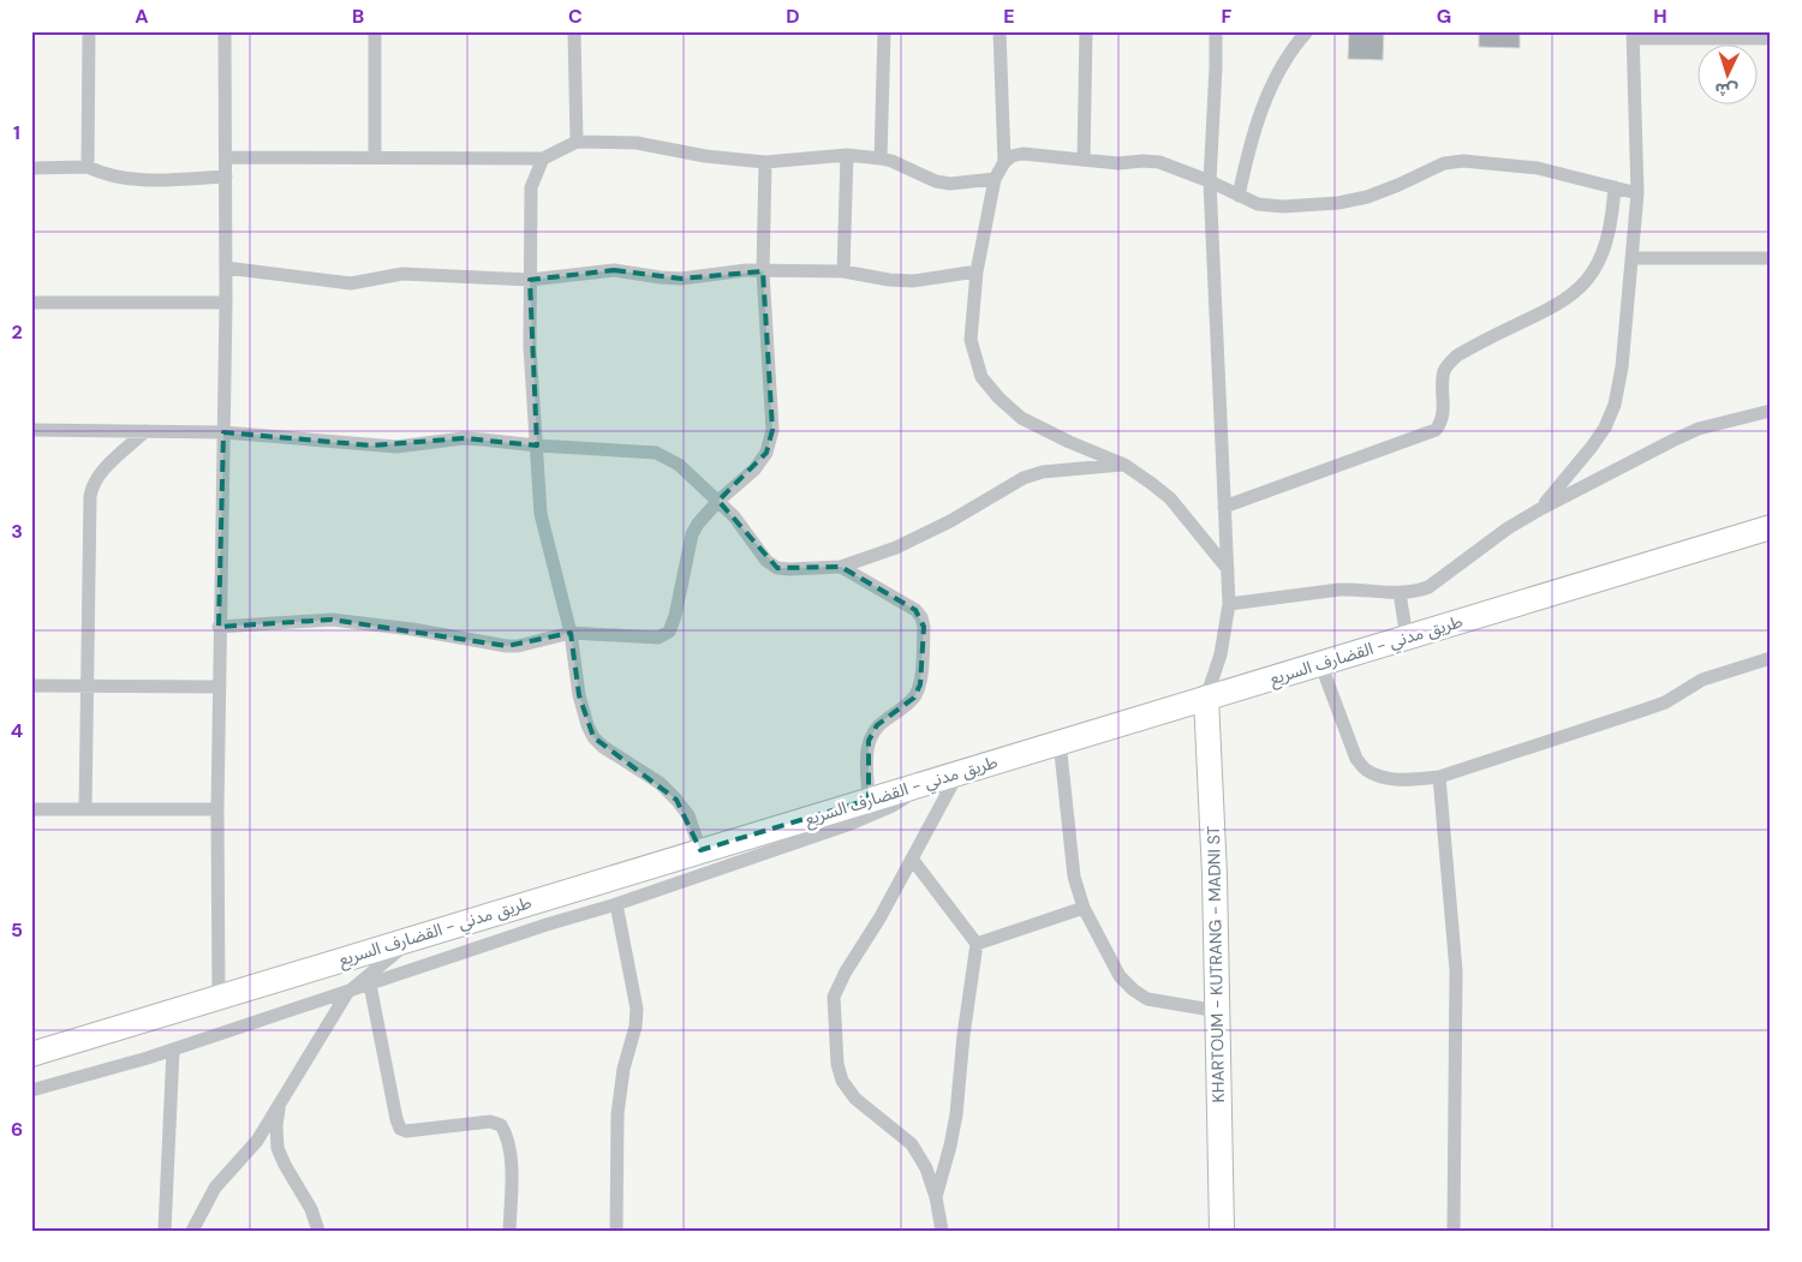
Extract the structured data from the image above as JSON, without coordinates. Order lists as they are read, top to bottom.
{
  "streets": {
    "highway": ["طريق مدني - القضارف السريع", "KHARTOUM - KUTRANG - MADNI ST"]
  },
  "crossings": [
    ["طريق مدني - القضارف السريع", "KHARTOUM - KUTRANG - MADNI ST"]
  ],
  "north": "bottom",
  "grid": {
    "columns": [
      "A",
      "B",
      "C",
      "D",
      "E",
      "F",
      "G",
      "H"
    ],
    "rows": [
      "1",
      "2",
      "3",
      "4",
      "5",
      "6"
    ]
  }
}
